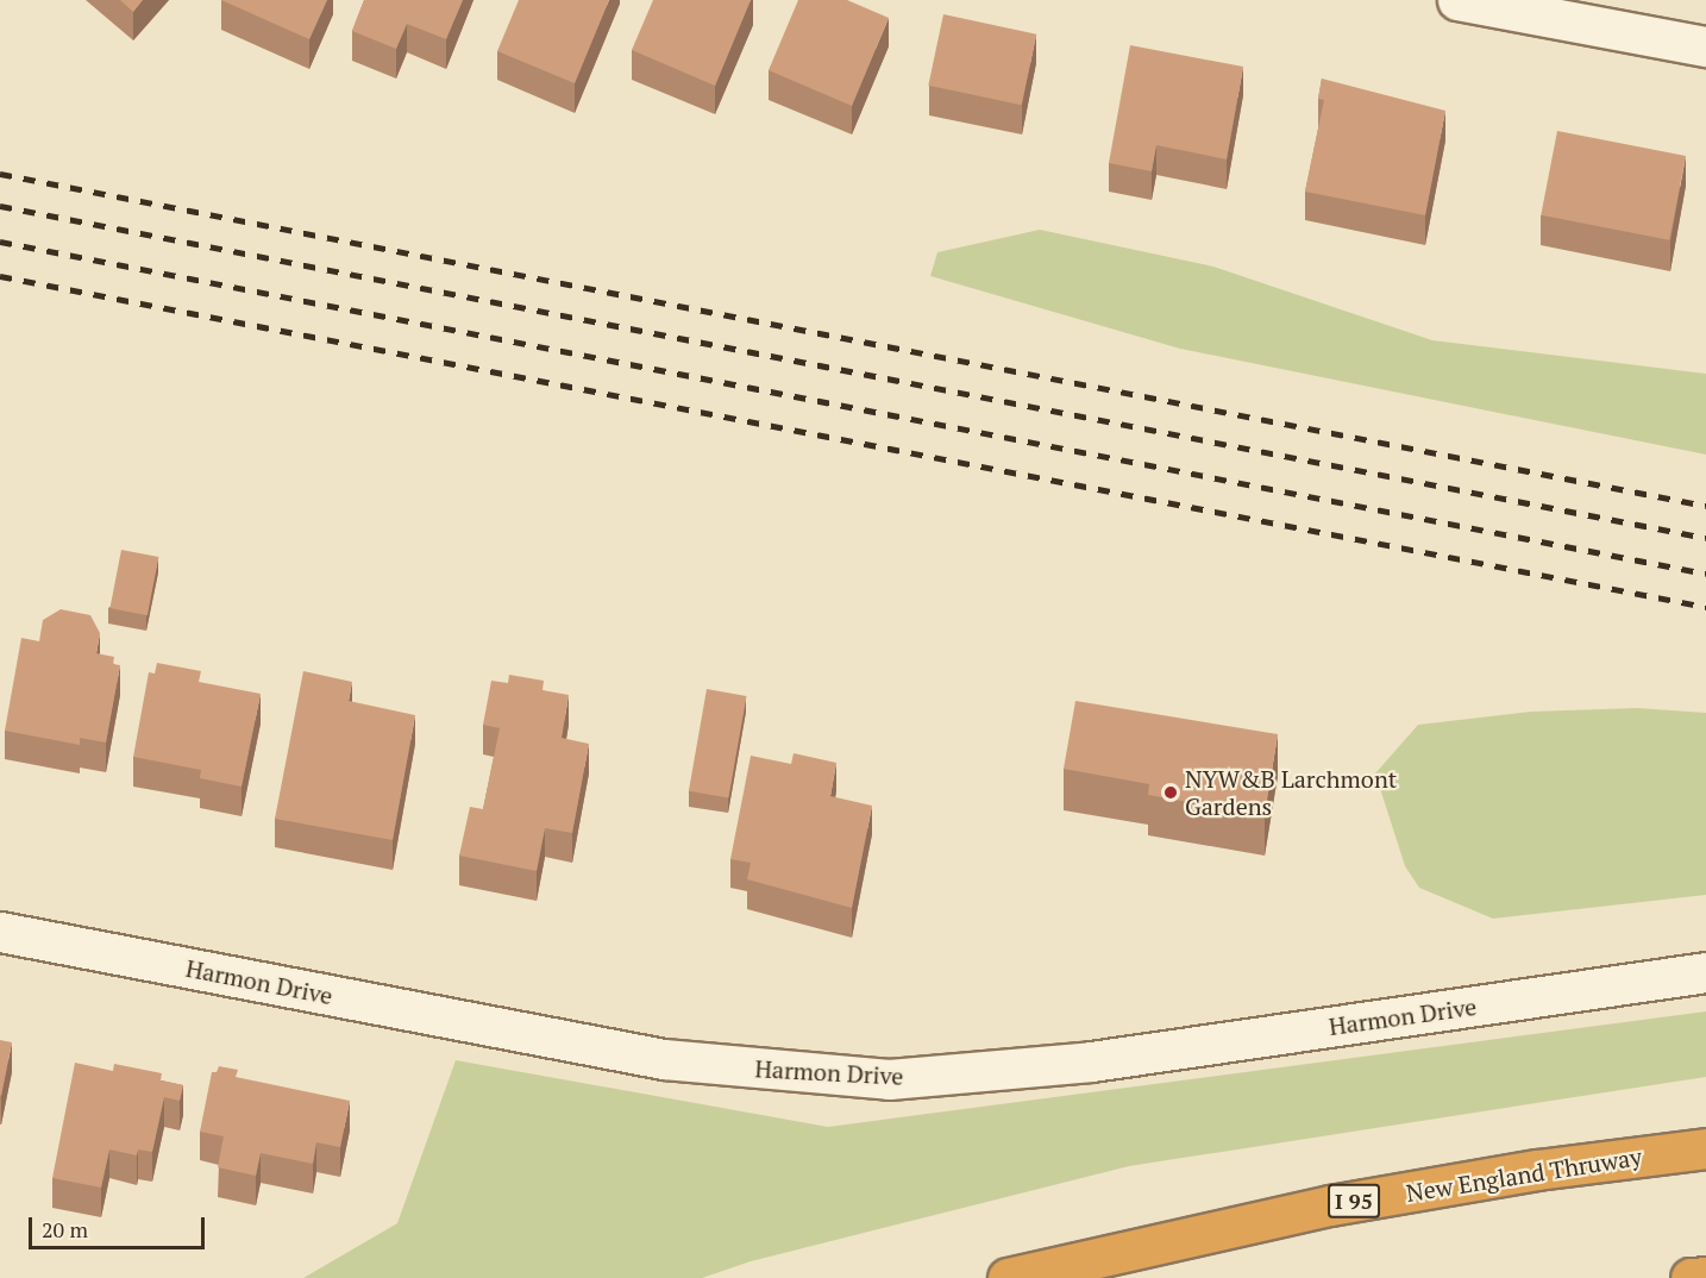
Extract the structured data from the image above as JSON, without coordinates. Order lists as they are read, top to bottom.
{
  "streets": {
    "highway": ["New England Thruway", "I 95"],
    "street": ["Harmon Drive"]
  },
  "places": ["NYW&B Larchmont Gardens"],
  "scale_bar": "20 m"
}
